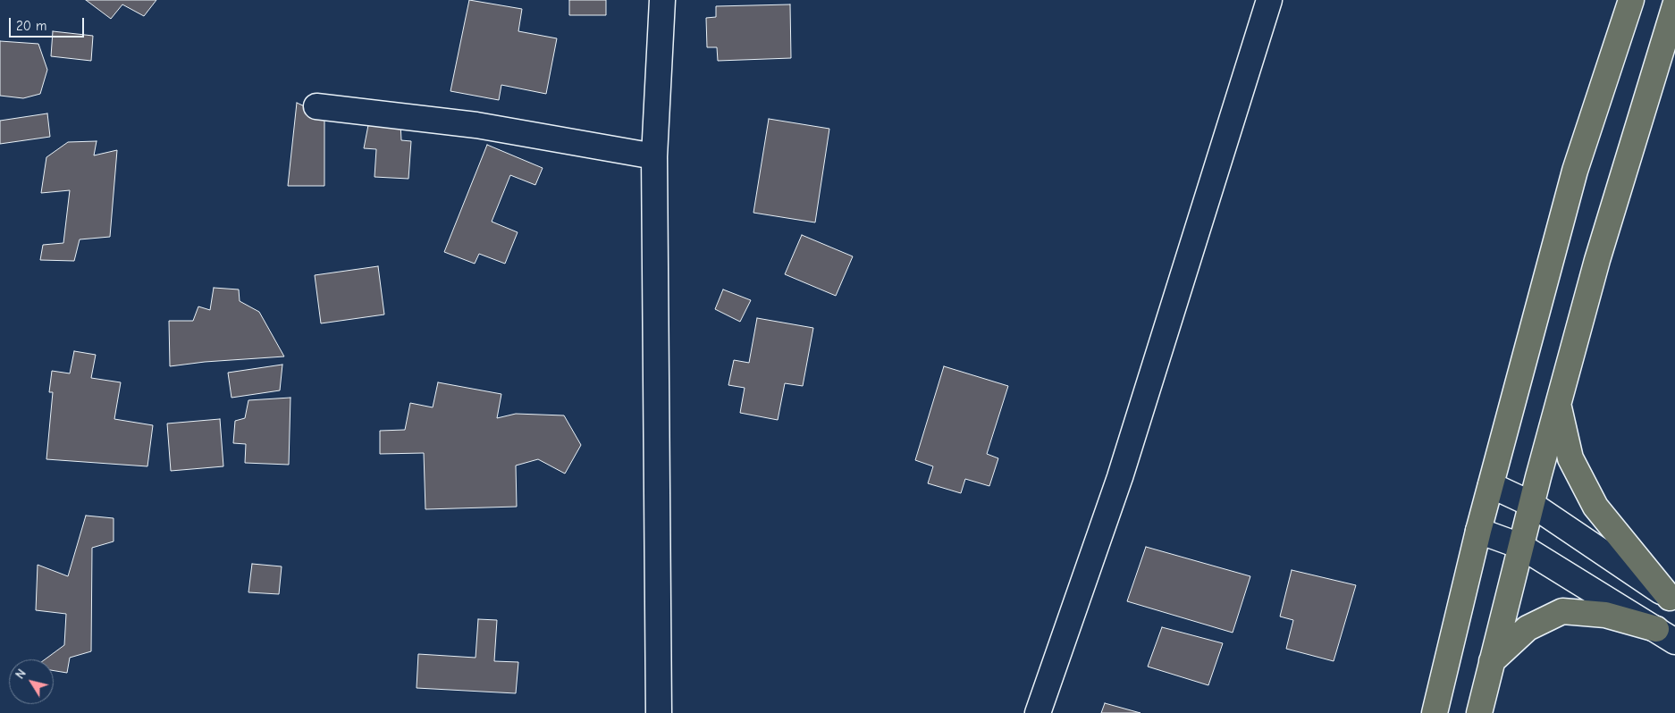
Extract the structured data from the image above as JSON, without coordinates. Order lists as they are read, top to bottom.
{
  "scale_bar": "20 m",
  "north": "top left"
}
